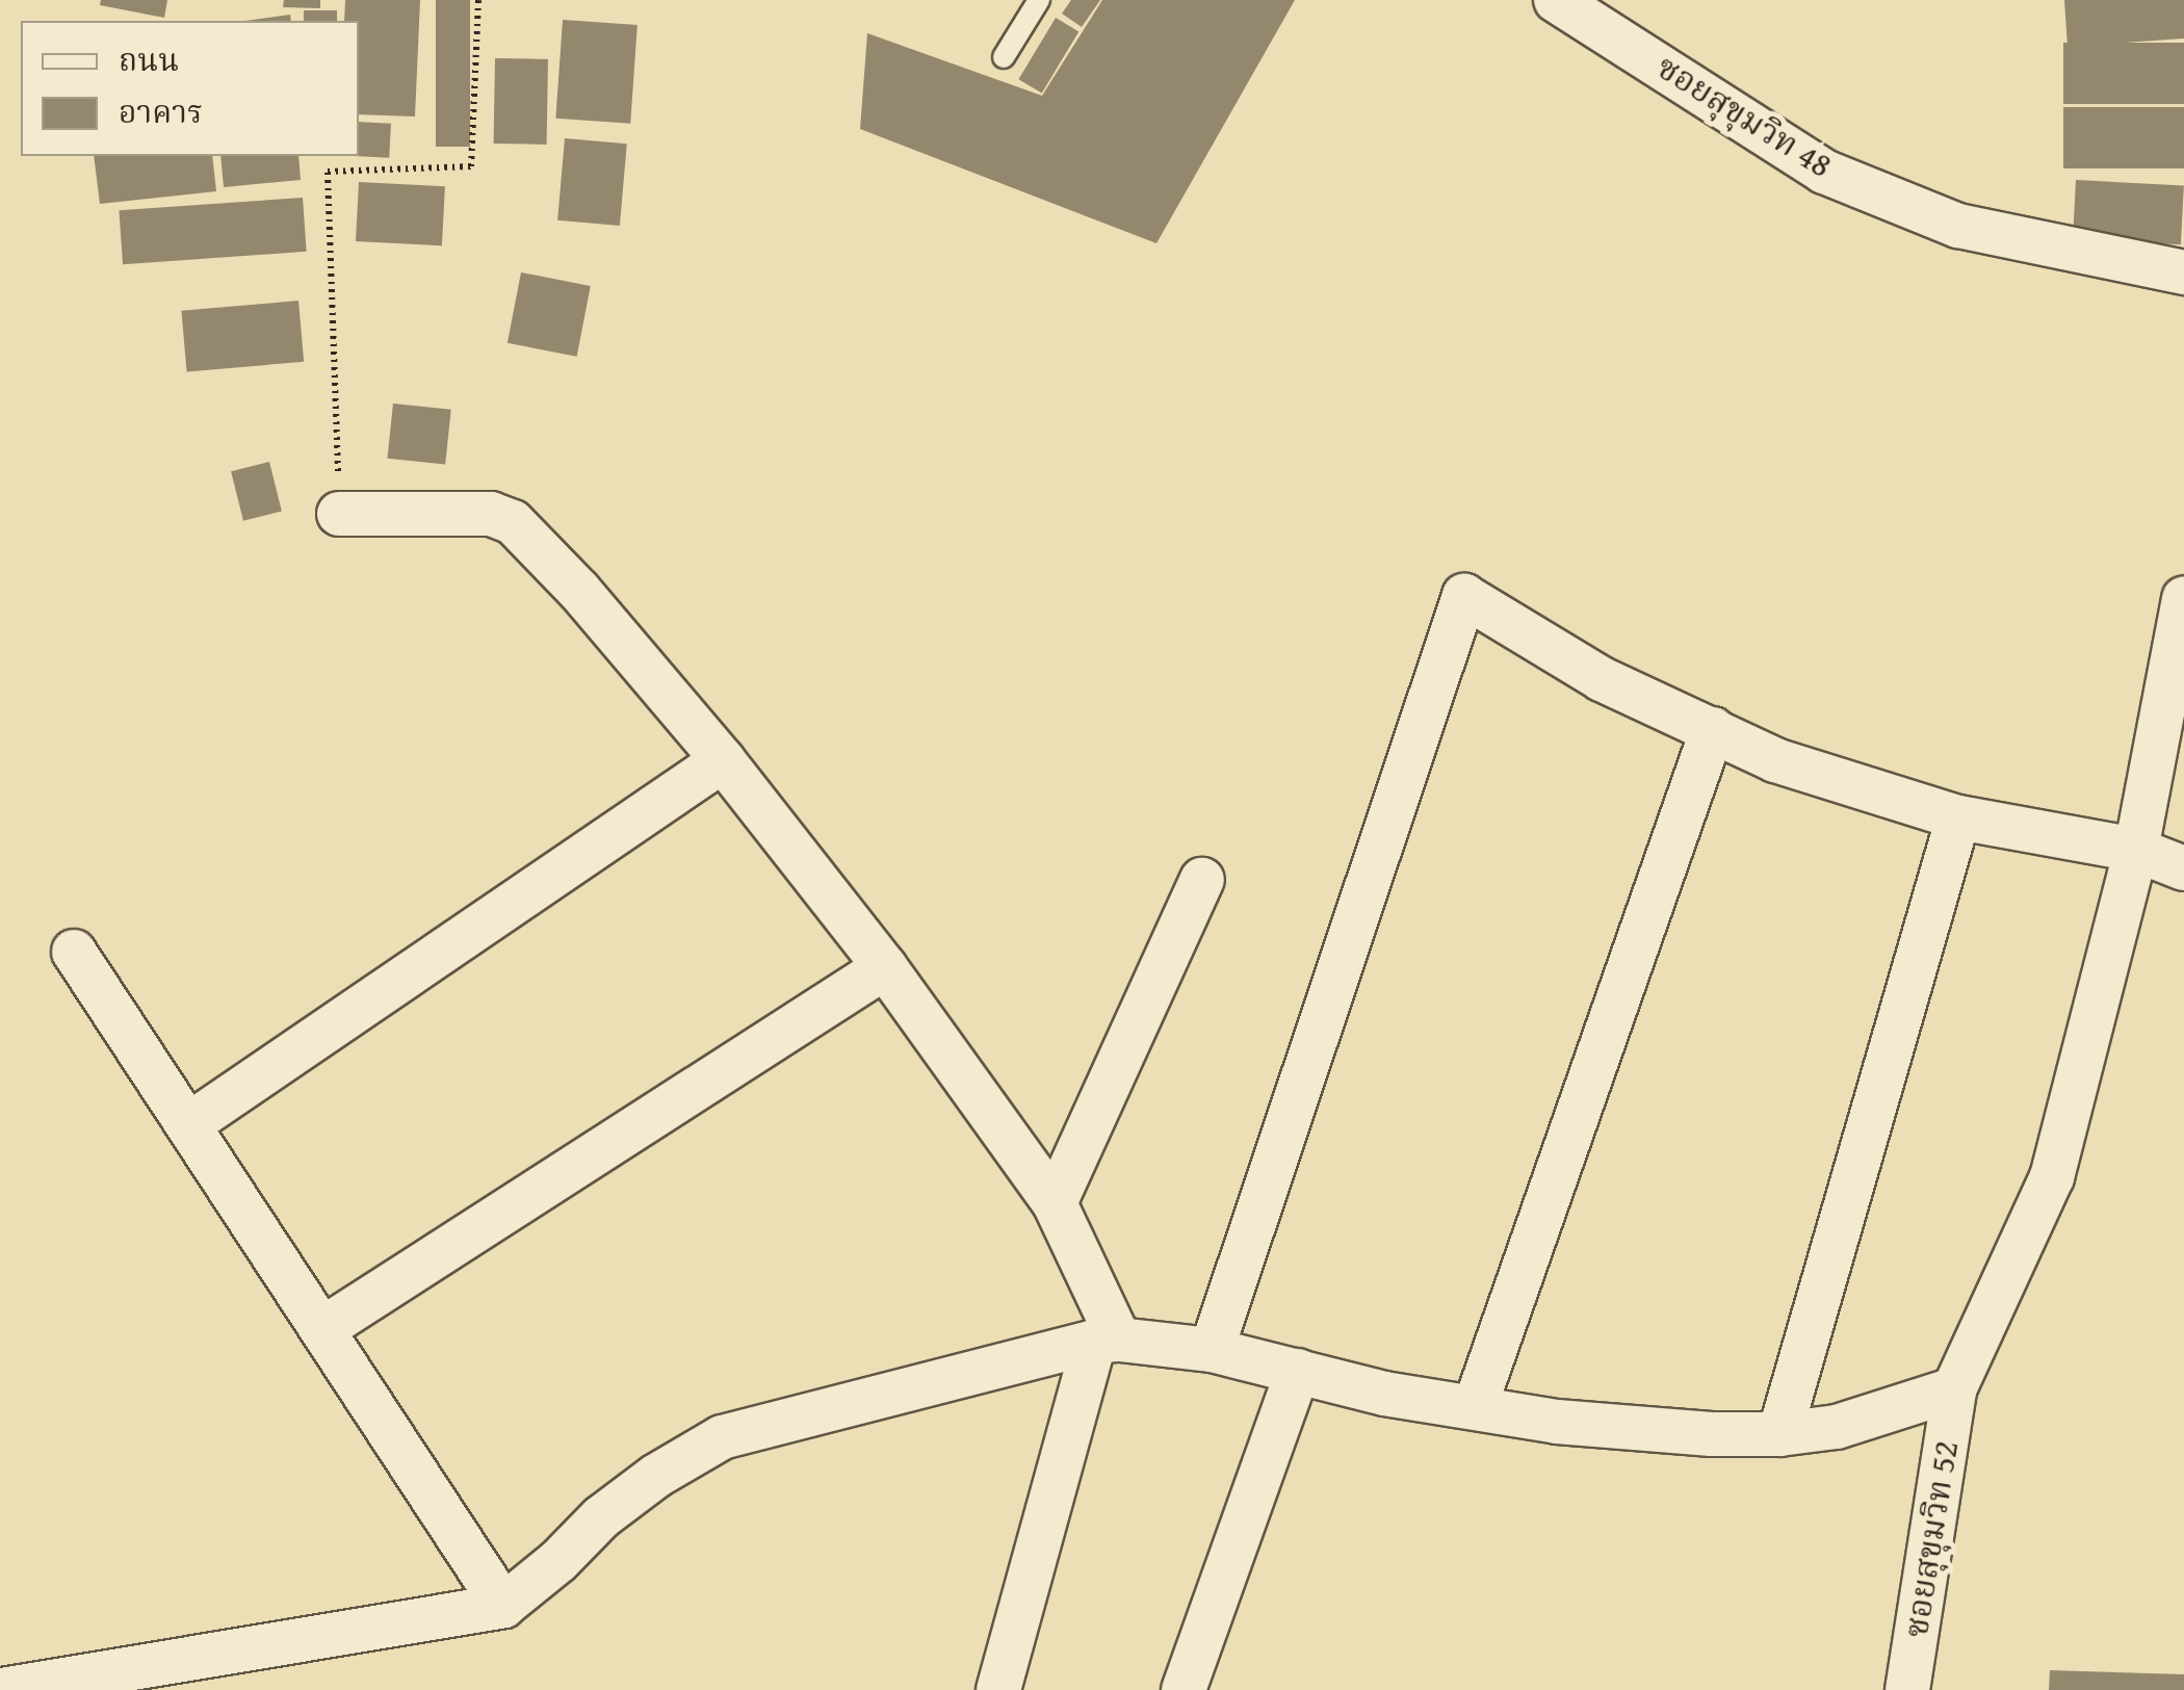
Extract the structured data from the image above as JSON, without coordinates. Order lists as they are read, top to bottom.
{
  "streets": {
    "street": ["ซอยสุขุมวิท 48", "ซอยสุขุมวิท 52"]
  },
  "legend": ["ถนน", "อาคาร"]
}
